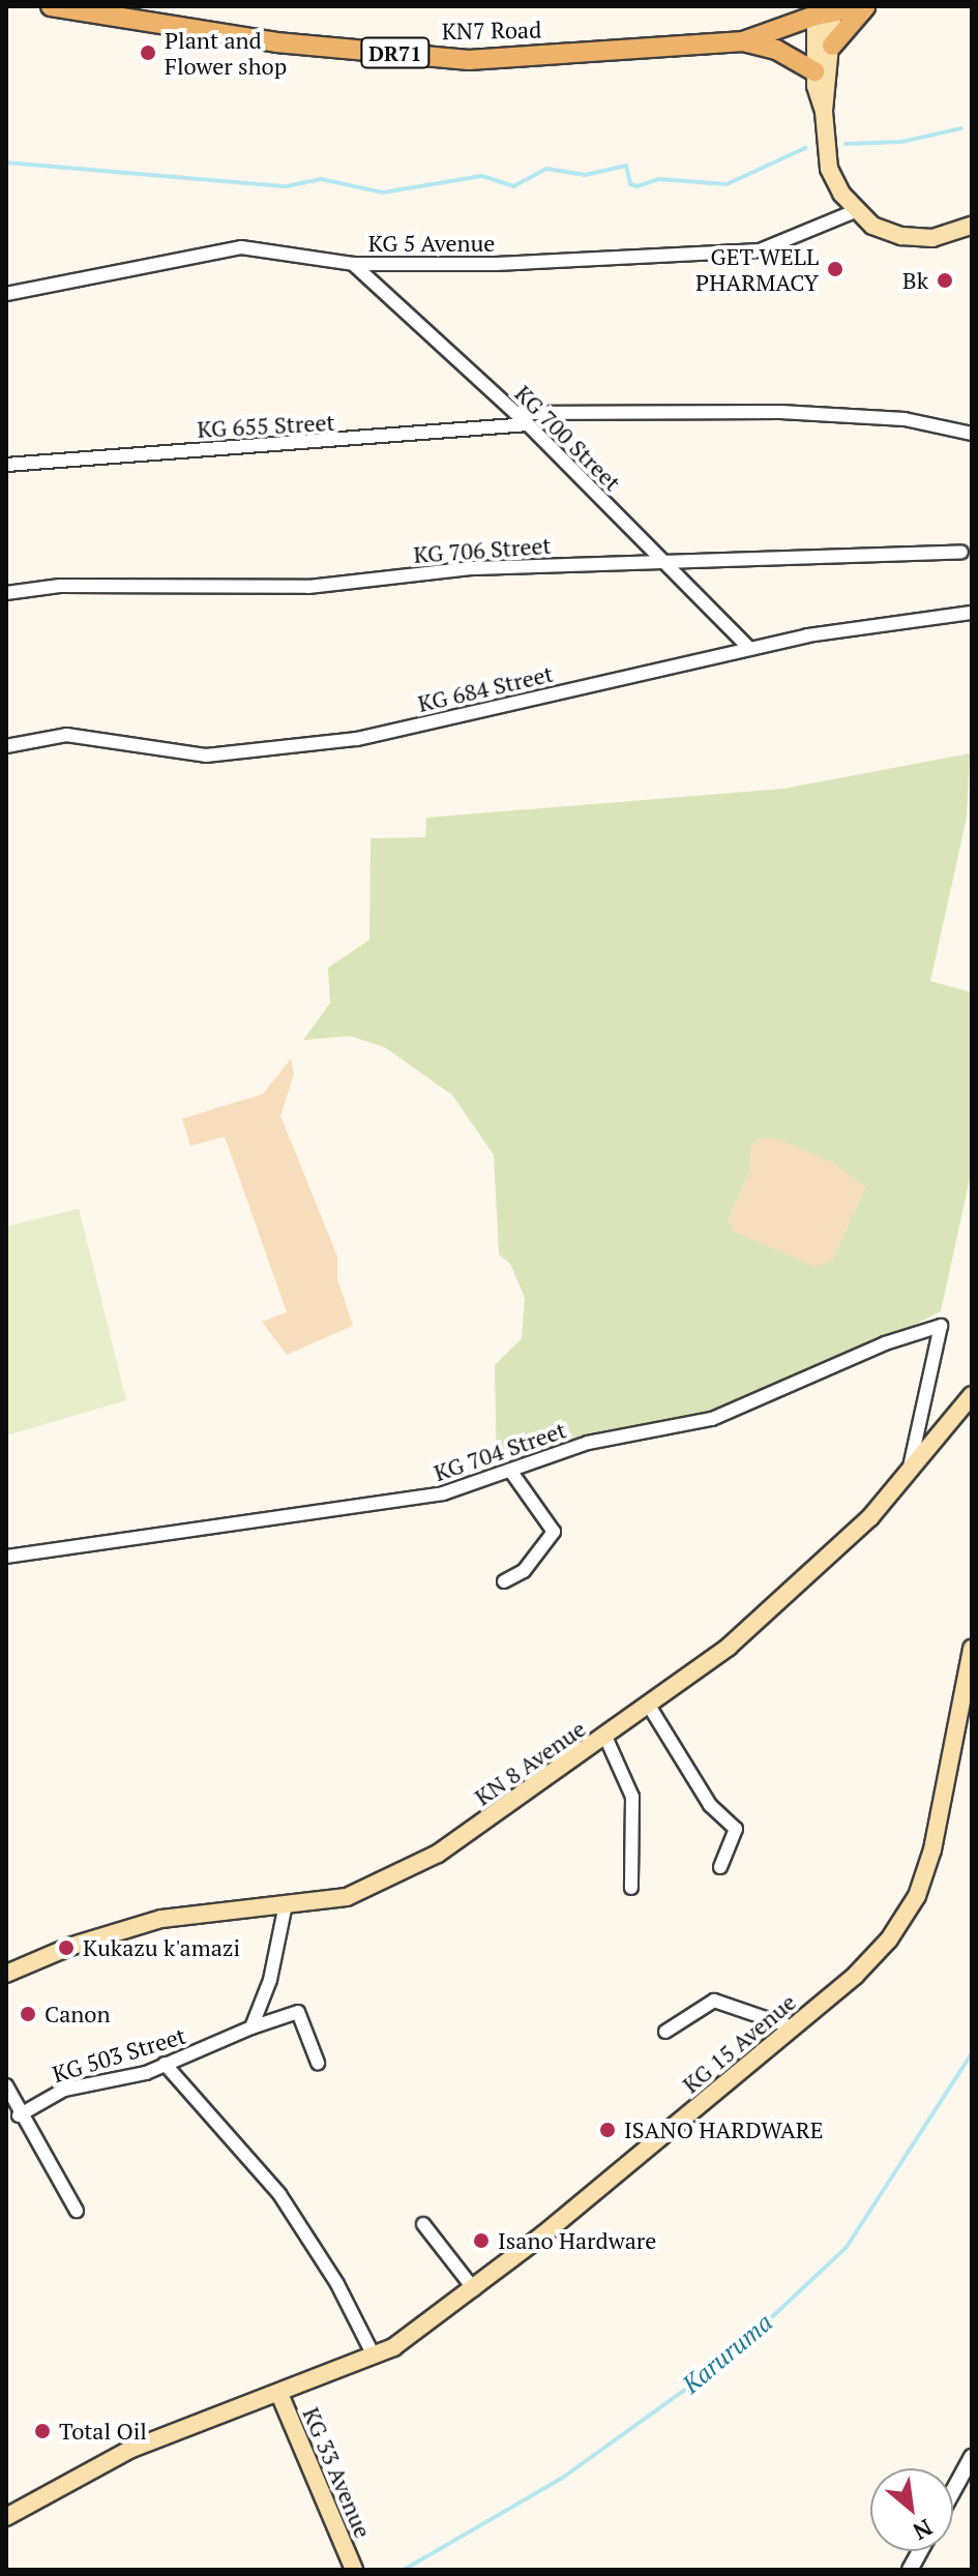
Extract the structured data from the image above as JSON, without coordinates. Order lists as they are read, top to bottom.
{
  "streets": {
    "main road": [
      "KN7 Road",
      "DR71",
      "KN 8 Avenue",
      "KG 15 Avenue",
      "KG 33 Avenue"
    ],
    "street": [
      "KG 5 Avenue",
      "KG 655 Street",
      "KG 700 Street",
      "KG 706 Street",
      "KG 684 Street",
      "KG 704 Street",
      "KG 503 Street"
    ]
  },
  "crossings": [
    ["KN7 Road", "DR71"],
    ["KG 5 Avenue", "KG 700 Street"],
    ["KG 655 Street", "KG 700 Street"],
    ["KG 700 Street", "KG 706 Street"],
    ["KG 700 Street", "KG 684 Street"],
    ["KG 704 Street", "KN 8 Avenue"],
    ["KG 15 Avenue", "KG 33 Avenue"]
  ],
  "water": ["Karuruma"],
  "places": [
    "Plant and Flower shop",
    "GET WELL PHARMACY",
    "Bk",
    "Kukazu k'amazi",
    "Canon",
    "ISANO HARDWARE",
    "Isano Hardware",
    "Total Oil"
  ],
  "north": "bottom right"
}
